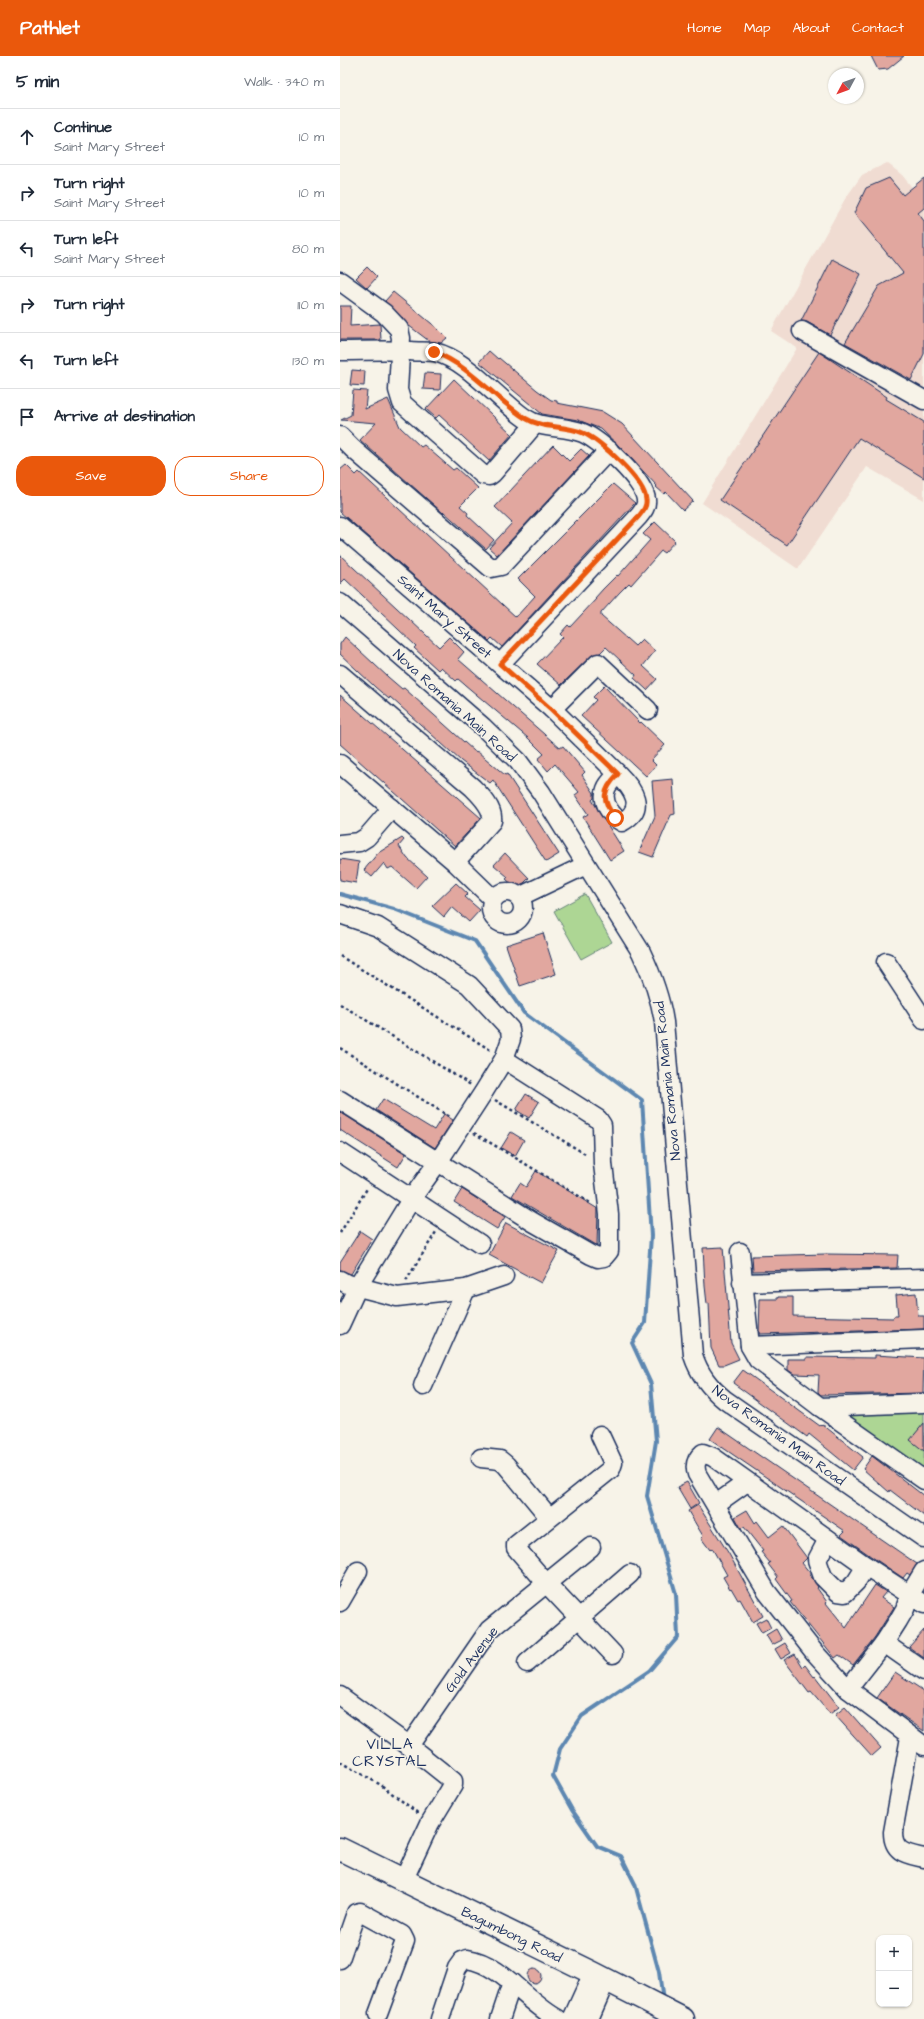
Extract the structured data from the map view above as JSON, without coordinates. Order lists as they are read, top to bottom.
{
  "streets": {
    "main road": ["Bagumbong Road"],
    "street": ["Saint Mary Street", "Nova Romania Main Road", "Gold Avenue"]
  },
  "districts": ["VILLA CRYSTAL"],
  "north": "bottom left",
  "page": {
    "header": "Pathlet",
    "nav": [
      "Home",
      "Map",
      "About",
      "Contact"
    ],
    "heading": ["5 min", "Walk · 340 m"],
    "list": [
      ["Continue", "Saint Mary Street", "10 m"],
      ["Turn right", "Saint Mary Street", "10 m"],
      ["Turn left", "Saint Mary Street", "80 m"],
      ["Turn right", "110 m"],
      ["Turn left", "130 m"],
      "Arrive at destination"
    ],
    "buttons": ["Save", "Share"],
    "map_buttons": ["+", "−"]
  }
}
